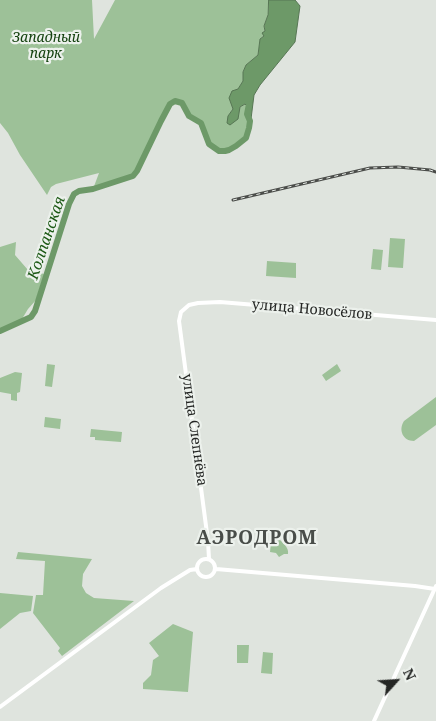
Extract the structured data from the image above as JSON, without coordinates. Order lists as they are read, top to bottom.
{
  "streets": {
    "street": ["улица Новосёлов", "улица Слепнёва"]
  },
  "crossings": [
    ["улица Новосёлов", "улица Слепнёва"]
  ],
  "districts": ["АЭРОДРОМ"],
  "water": ["Колпанская"],
  "parks": ["Западный парк"],
  "north": "top right"
}
